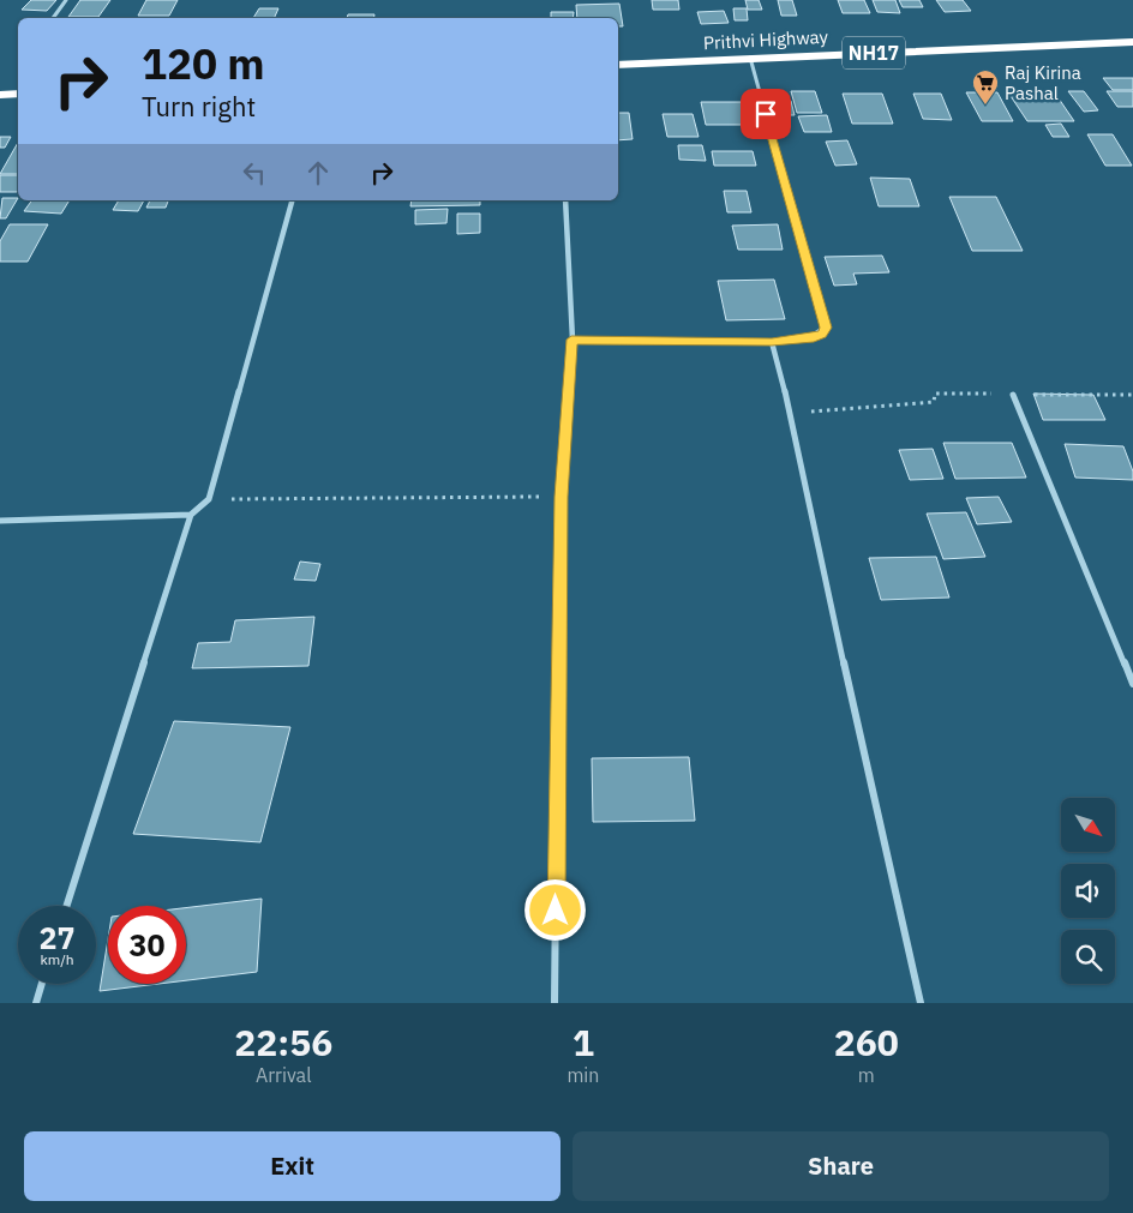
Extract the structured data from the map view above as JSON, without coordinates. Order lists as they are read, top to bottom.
{
  "streets": {
    "highway": ["Prithvi Highway", "NH17"]
  },
  "places": {
    "supermarket": ["Raj Kirina Pashal"]
  },
  "north": "bottom right",
  "page": {
    "turn": ["120 m", "Turn right"],
    "speed": "27 km/h",
    "limit": "30",
    "eta": [
      "22:56",
      "Arrival",
      "1",
      "min",
      "260",
      "m"
    ],
    "buttons": ["Exit", "Share"]
  }
}
